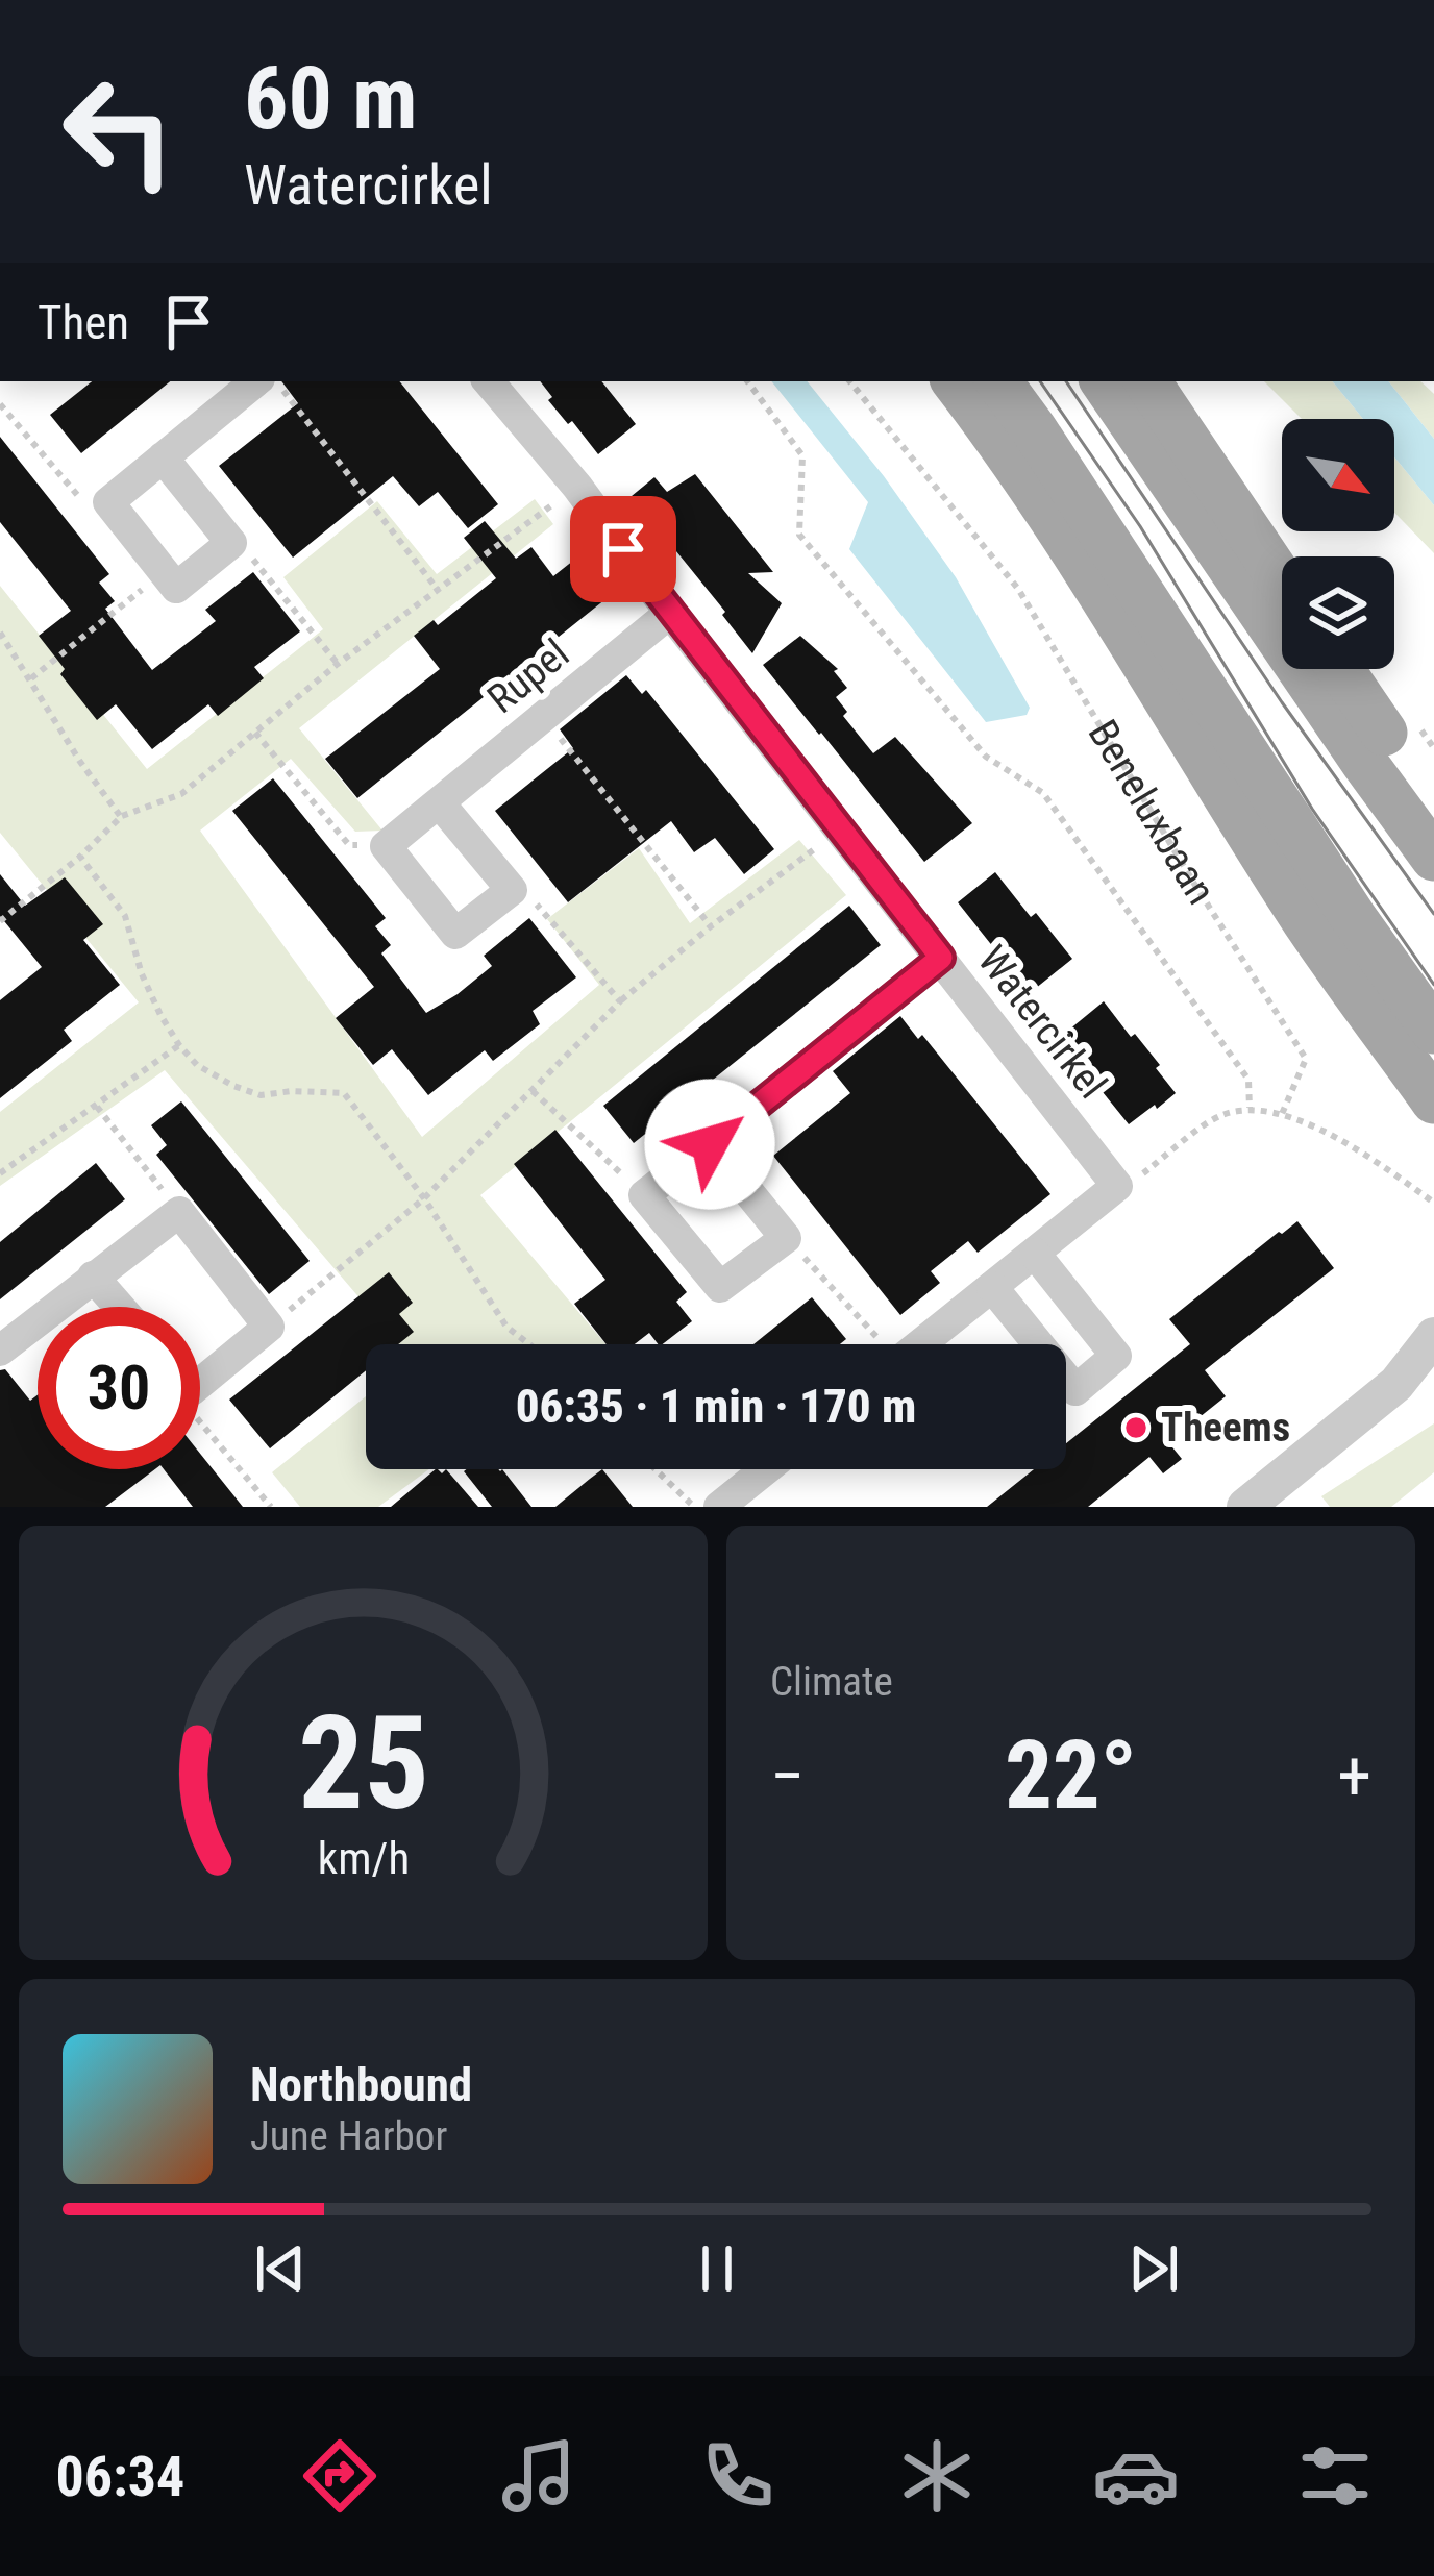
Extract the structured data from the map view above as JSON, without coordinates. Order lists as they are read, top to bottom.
{
  "streets": {
    "street": ["Rupel", "Watercirkel"],
    "path": ["Beneluxbaan"]
  },
  "crossings": [
    ["Rupel", "Watercirkel"]
  ],
  "places": ["Theems"],
  "north": "bottom right",
  "page": {
    "turn": ["60 m", "Watercirkel"],
    "then": "Then",
    "limit": "30",
    "trip": "06:35 · 1 min · 170 m",
    "tile": "Climate",
    "heat": ["−", "22°", "+"],
    "song": ["Northbound", "June Harbor"],
    "tabs": "06:34",
    "gauge": ["25", "km/h"]
  }
}
